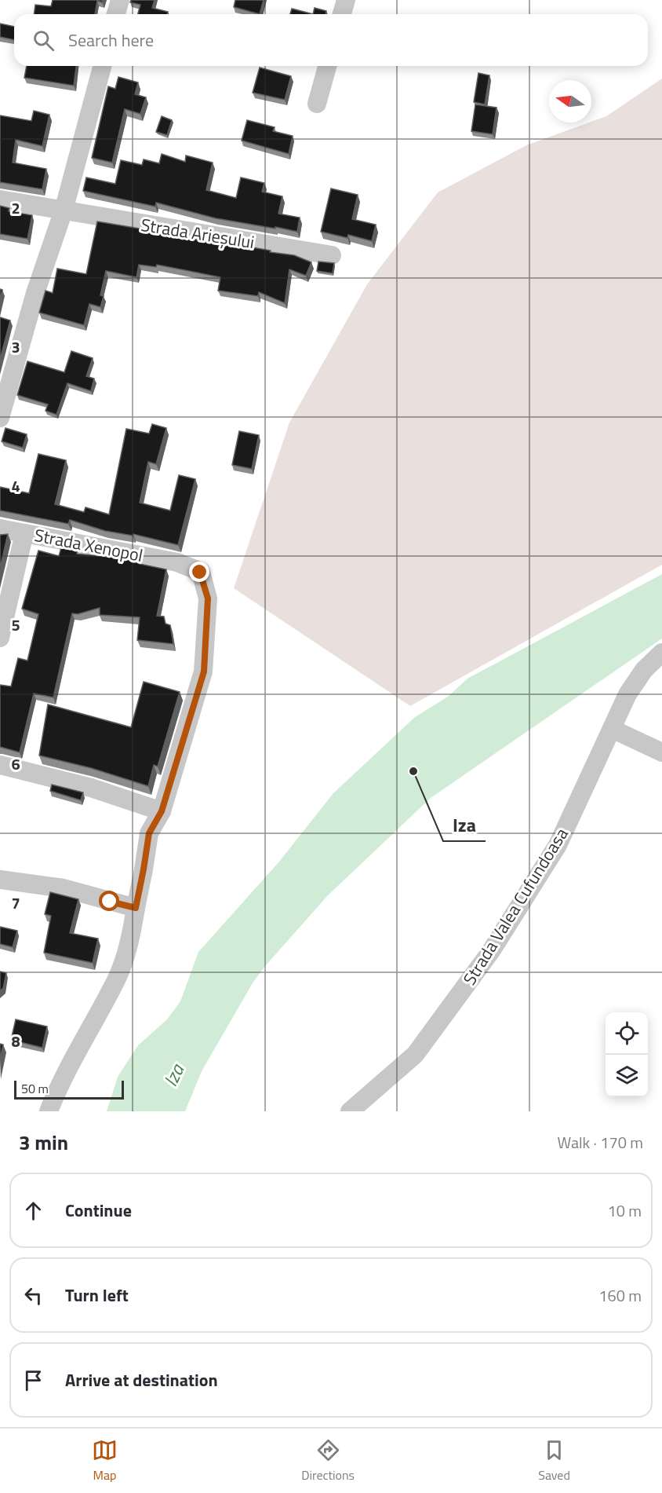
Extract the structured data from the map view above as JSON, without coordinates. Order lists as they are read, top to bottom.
{
  "streets": {
    "street": ["Strada Arieșului", "Strada Xenopol", "Strada Valea Cufundoasa"]
  },
  "water": ["Iza"],
  "places": ["Iza"],
  "scale_bar": "50 m",
  "north": "left",
  "page": {
    "search": "Search here",
    "scale": "50 m",
    "heading": ["3 min", "Walk · 170 m"],
    "list": [
      ["Continue", "10 m"],
      ["Turn left", "160 m"],
      "Arrive at destination"
    ],
    "nav": ["Map", "Directions", "Saved"]
  },
  "grid": {
    "rows": [
      "2",
      "3",
      "4",
      "5",
      "6",
      "7",
      "8"
    ]
  }
}
